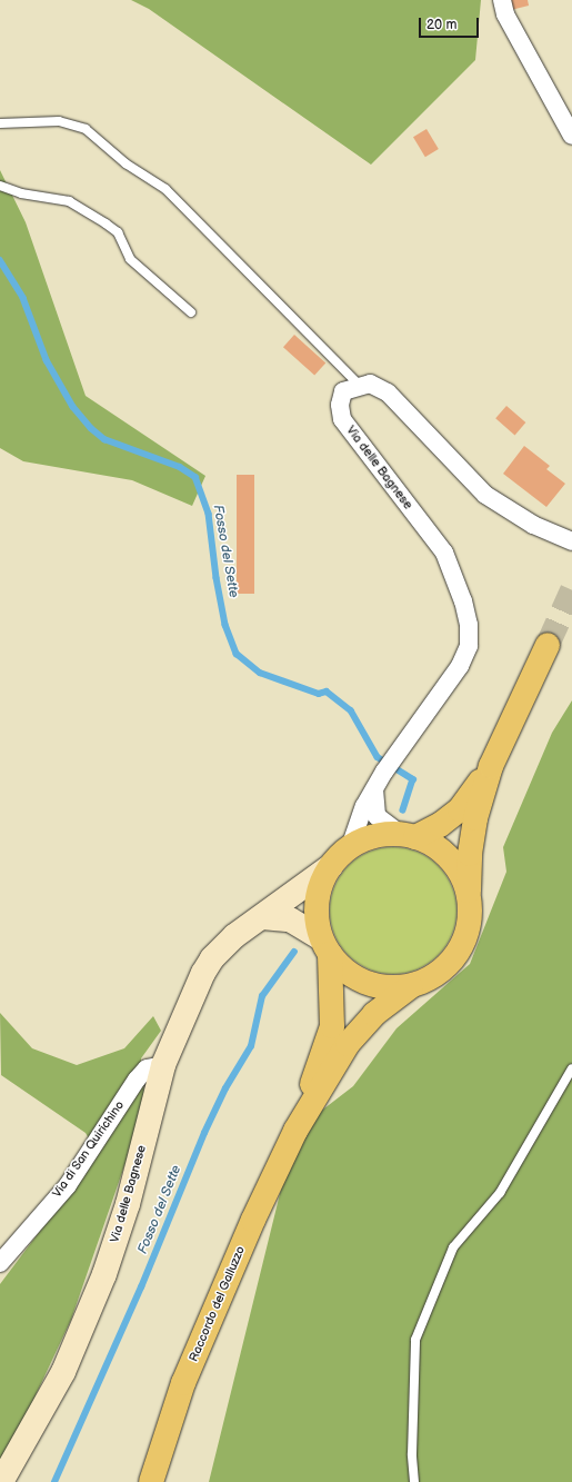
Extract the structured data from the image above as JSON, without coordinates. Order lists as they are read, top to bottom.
{
  "streets": {
    "main road": ["Via delle Bagnese", "Raccordo del Galluzzo"],
    "street": ["Via di San Quirichino"]
  },
  "crossings": [
    ["Via delle Bagnese", "Via di San Quirichino"],
    ["Via delle Bagnese", "Raccordo del Galluzzo"]
  ],
  "water": ["Fosso del Sette"],
  "scale_bar": "20 m"
}
